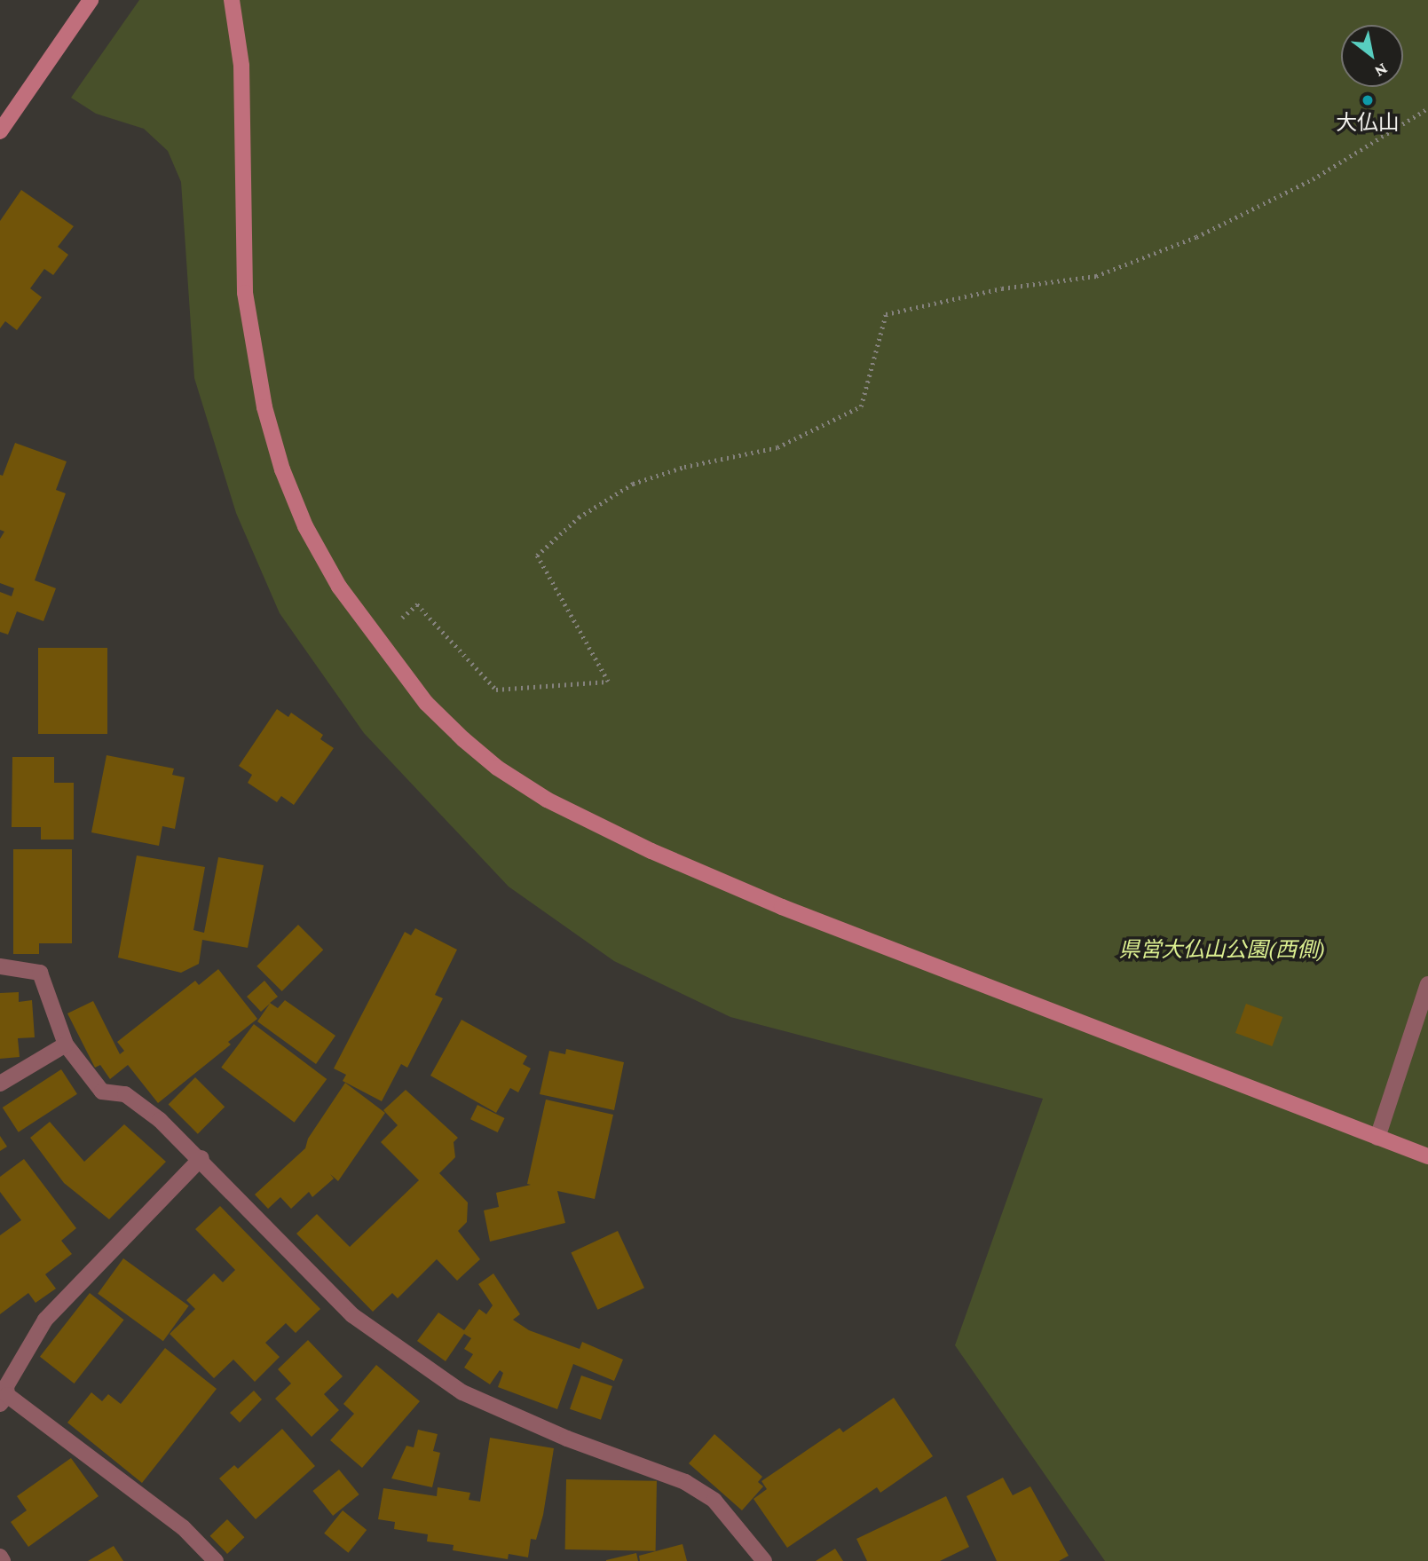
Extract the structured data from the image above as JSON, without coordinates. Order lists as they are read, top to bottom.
{
  "parks": ["県営大仏山公園(西側)"],
  "places": ["大仏山"],
  "north": "bottom right"
}
